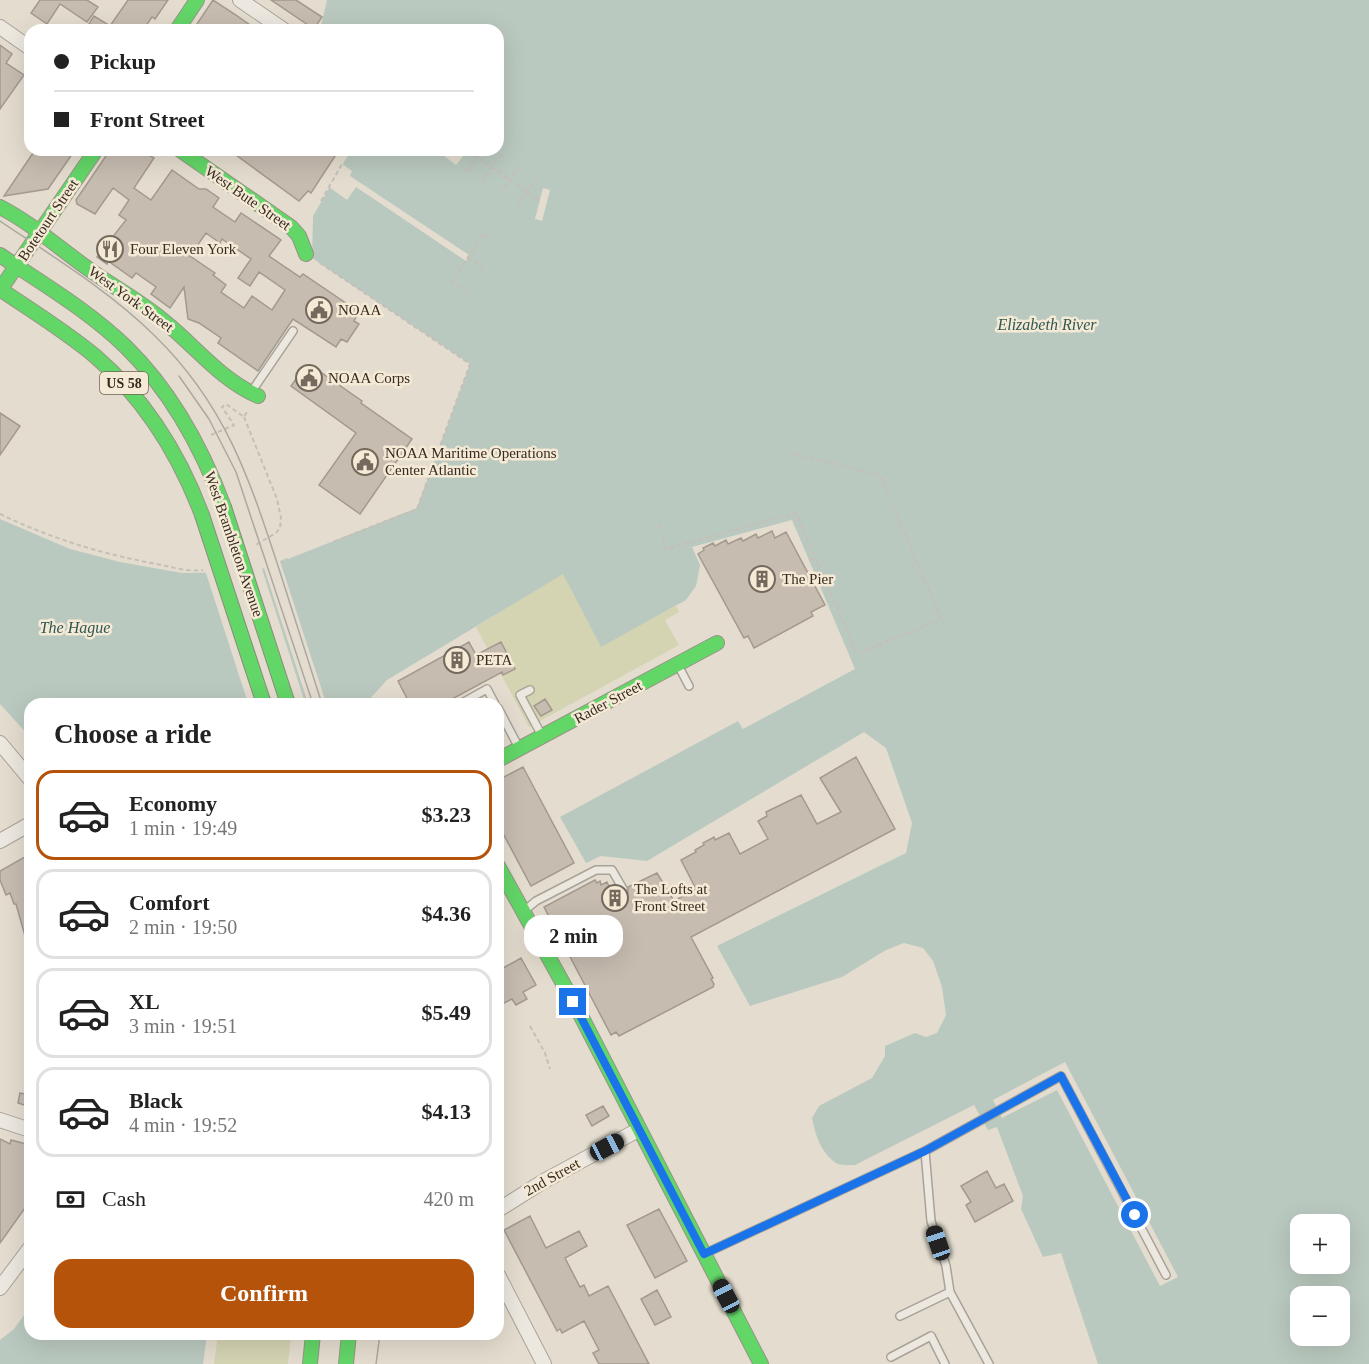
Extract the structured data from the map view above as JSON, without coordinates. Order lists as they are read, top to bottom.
{
  "streets": {
    "street": [
      "West Bute Street",
      "Botetourt Street",
      "West York Street",
      "US 58",
      "West Brambleton Avenue",
      "Rader Street",
      "2nd Street"
    ]
  },
  "crossings": [
    ["Botetourt Street", "West York Street"],
    ["Botetourt Street", "West Brambleton Avenue"]
  ],
  "water": ["Elizabeth River", "The Hague"],
  "places": {
    "restaurant": ["Four Eleven York"],
    "public building": ["NOAA", "NOAA Corps", "NOAA Maritime Operations Center Atlantic"],
    "building": ["The Pier", "PETA", "The Lofts at Front Street"]
  },
  "page": {
    "banner": ["Pickup", "Front Street"],
    "heading": "Choose a ride",
    "list": [
      {
        "name": "Economy",
        "note": "1 min · 19:49",
        "value": "$3.23"
      },
      {
        "name": "Comfort",
        "note": "2 min · 19:50",
        "value": "$4.36"
      },
      {
        "name": "XL",
        "note": "3 min · 19:51",
        "value": "$5.49"
      },
      {
        "name": "Black",
        "note": "4 min · 19:52",
        "value": "$4.13"
      }
    ],
    "bubble": "2 min",
    "pay": ["Cash", "420 m"],
    "map_buttons": ["+", "−"],
    "buttons": "Confirm"
  }
}
